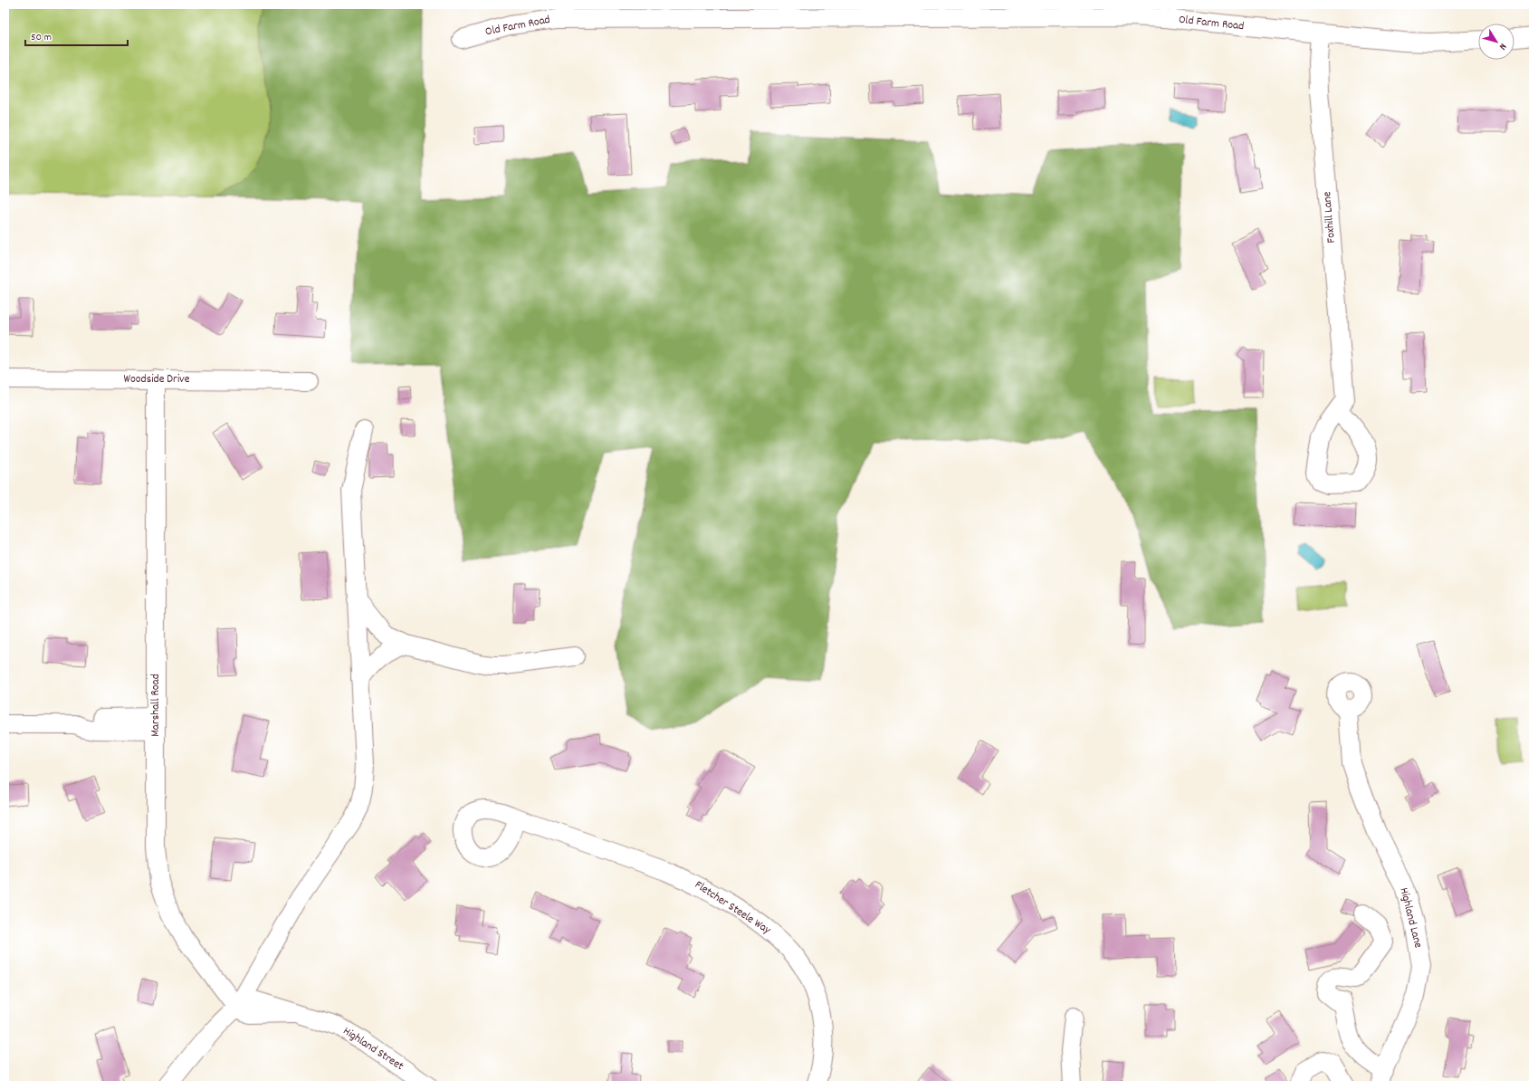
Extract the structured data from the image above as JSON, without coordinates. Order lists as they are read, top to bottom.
{
  "streets": {
    "street": [
      "Old Farm Road",
      "Foxhill Lane",
      "Woodside Drive",
      "Marshall Road",
      "Fletcher Steele Way",
      "Highland Lane",
      "Highland Street"
    ]
  },
  "crossings": [
    ["Old Farm Road", "Foxhill Lane"],
    ["Woodside Drive", "Marshall Road"],
    ["Marshall Road", "Highland Street"]
  ],
  "scale_bar": "50 m",
  "north": "bottom right"
}
